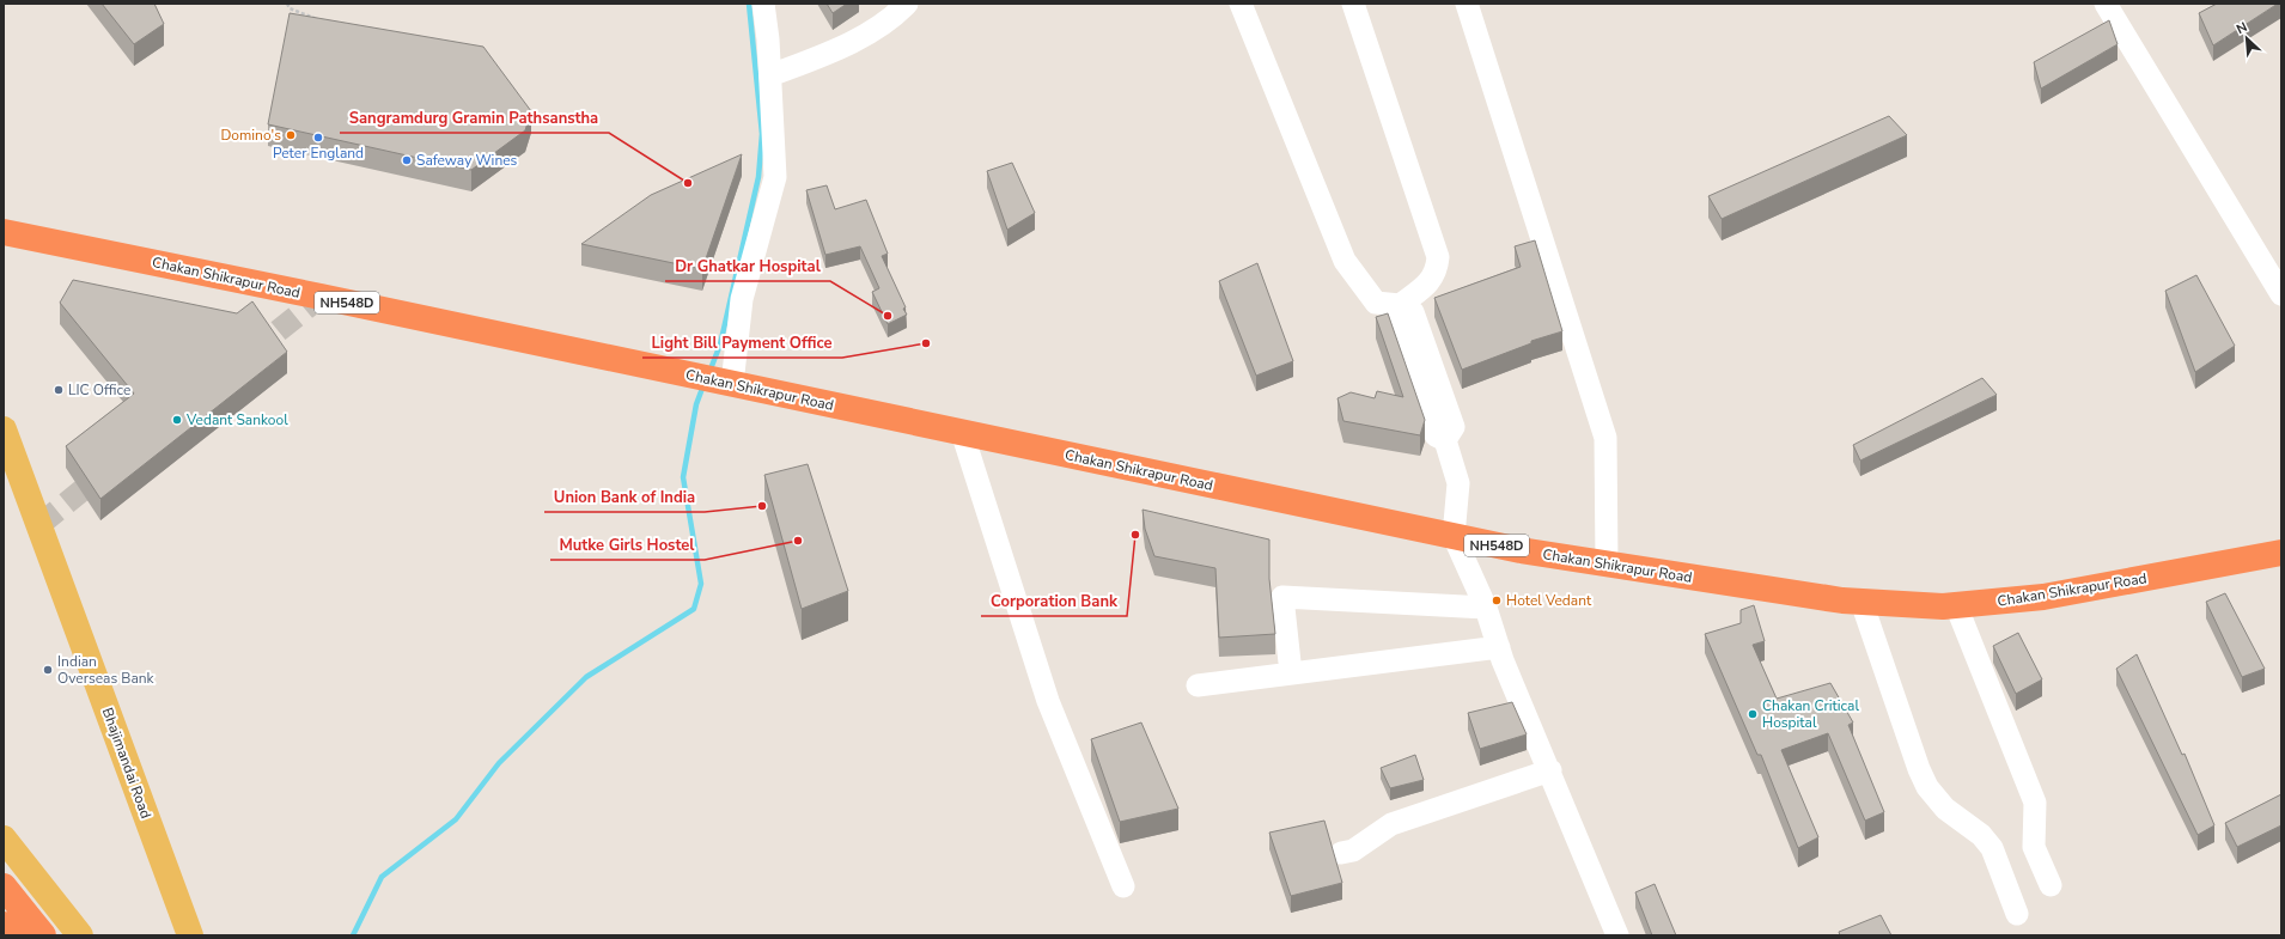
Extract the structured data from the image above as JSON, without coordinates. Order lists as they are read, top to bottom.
{
  "streets": {
    "highway": ["Chakan Shikrapur Road", "NH548D"],
    "main road": ["Bhajimandai Road"]
  },
  "places": [
    "Domino's",
    "Peter England",
    "Safeway Wines",
    "Sangramdurg Gramin Pathsanstha",
    "Dr Ghatkar Hospital",
    "Light Bill Payment Office",
    "LIC Office",
    "Vedant Sankool",
    "Union Bank of India",
    "Corporation Bank",
    "Mutke Girls Hostel",
    "Hotel Vedant",
    "Indian Overseas Bank",
    "Chakan Critical Hospital"
  ],
  "north": "top left"
}
